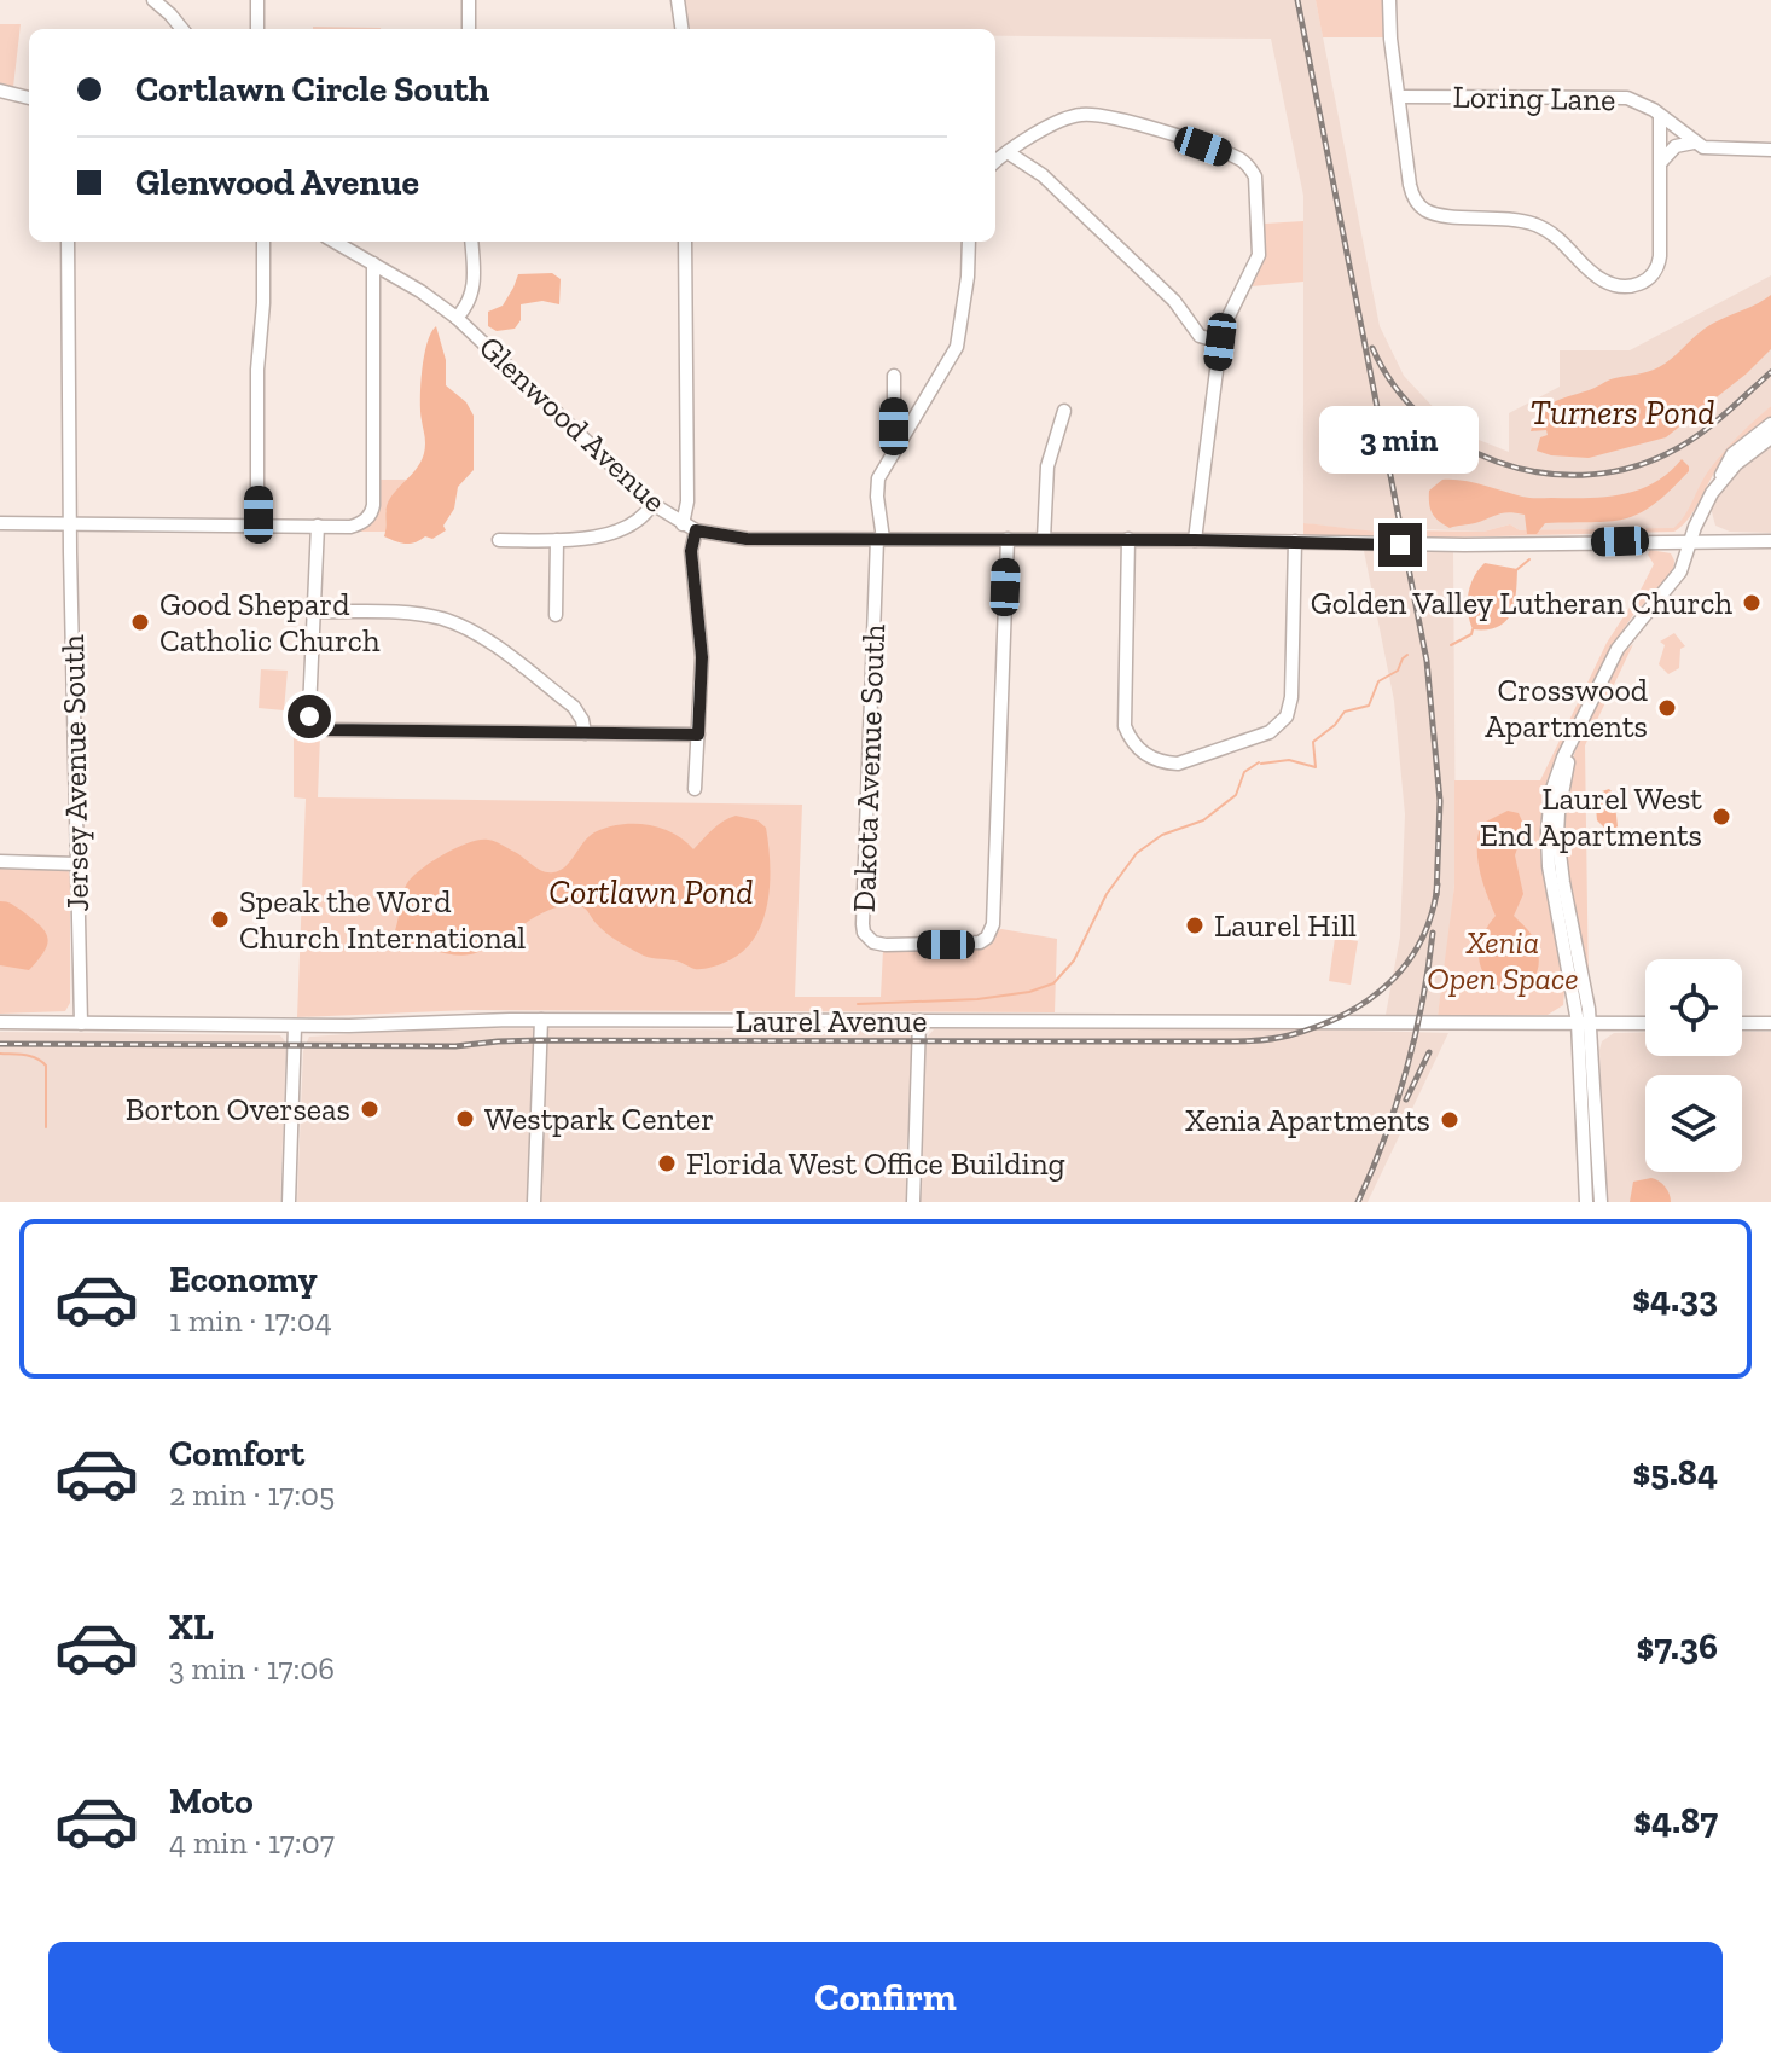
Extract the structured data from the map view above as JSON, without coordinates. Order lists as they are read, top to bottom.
{
  "streets": {
    "street": [
      "Loring Lane",
      "Glenwood Avenue",
      "Dakota Avenue South",
      "Jersey Avenue South",
      "Laurel Avenue"
    ]
  },
  "crossings": [
    ["Glenwood Avenue", "Dakota Avenue South"],
    ["Jersey Avenue South", "Laurel Avenue"]
  ],
  "water": ["Turners Pond", "Cortlawn Pond"],
  "parks": ["Xenia Open Space"],
  "places": [
    "Golden Valley Lutheran Church",
    "Good Shepard Catholic Church",
    "Crosswood Apartments",
    "Laurel West End Apartments",
    "Speak the Word Church International",
    "Laurel Hill",
    "Borton Overseas",
    "Westpark Center",
    "Xenia Apartments",
    "Florida West Office Building"
  ],
  "page": {
    "banner": ["Cortlawn Circle South", "Glenwood Avenue"],
    "bubble": "3 min",
    "list": [
      {
        "name": "Economy",
        "note": "1 min · 17:04",
        "value": "$4.33"
      },
      {
        "name": "Comfort",
        "note": "2 min · 17:05",
        "value": "$5.84"
      },
      {
        "name": "XL",
        "note": "3 min · 17:06",
        "value": "$7.36"
      },
      {
        "name": "Moto",
        "note": "4 min · 17:07",
        "value": "$4.87"
      }
    ],
    "buttons": "Confirm"
  }
}
